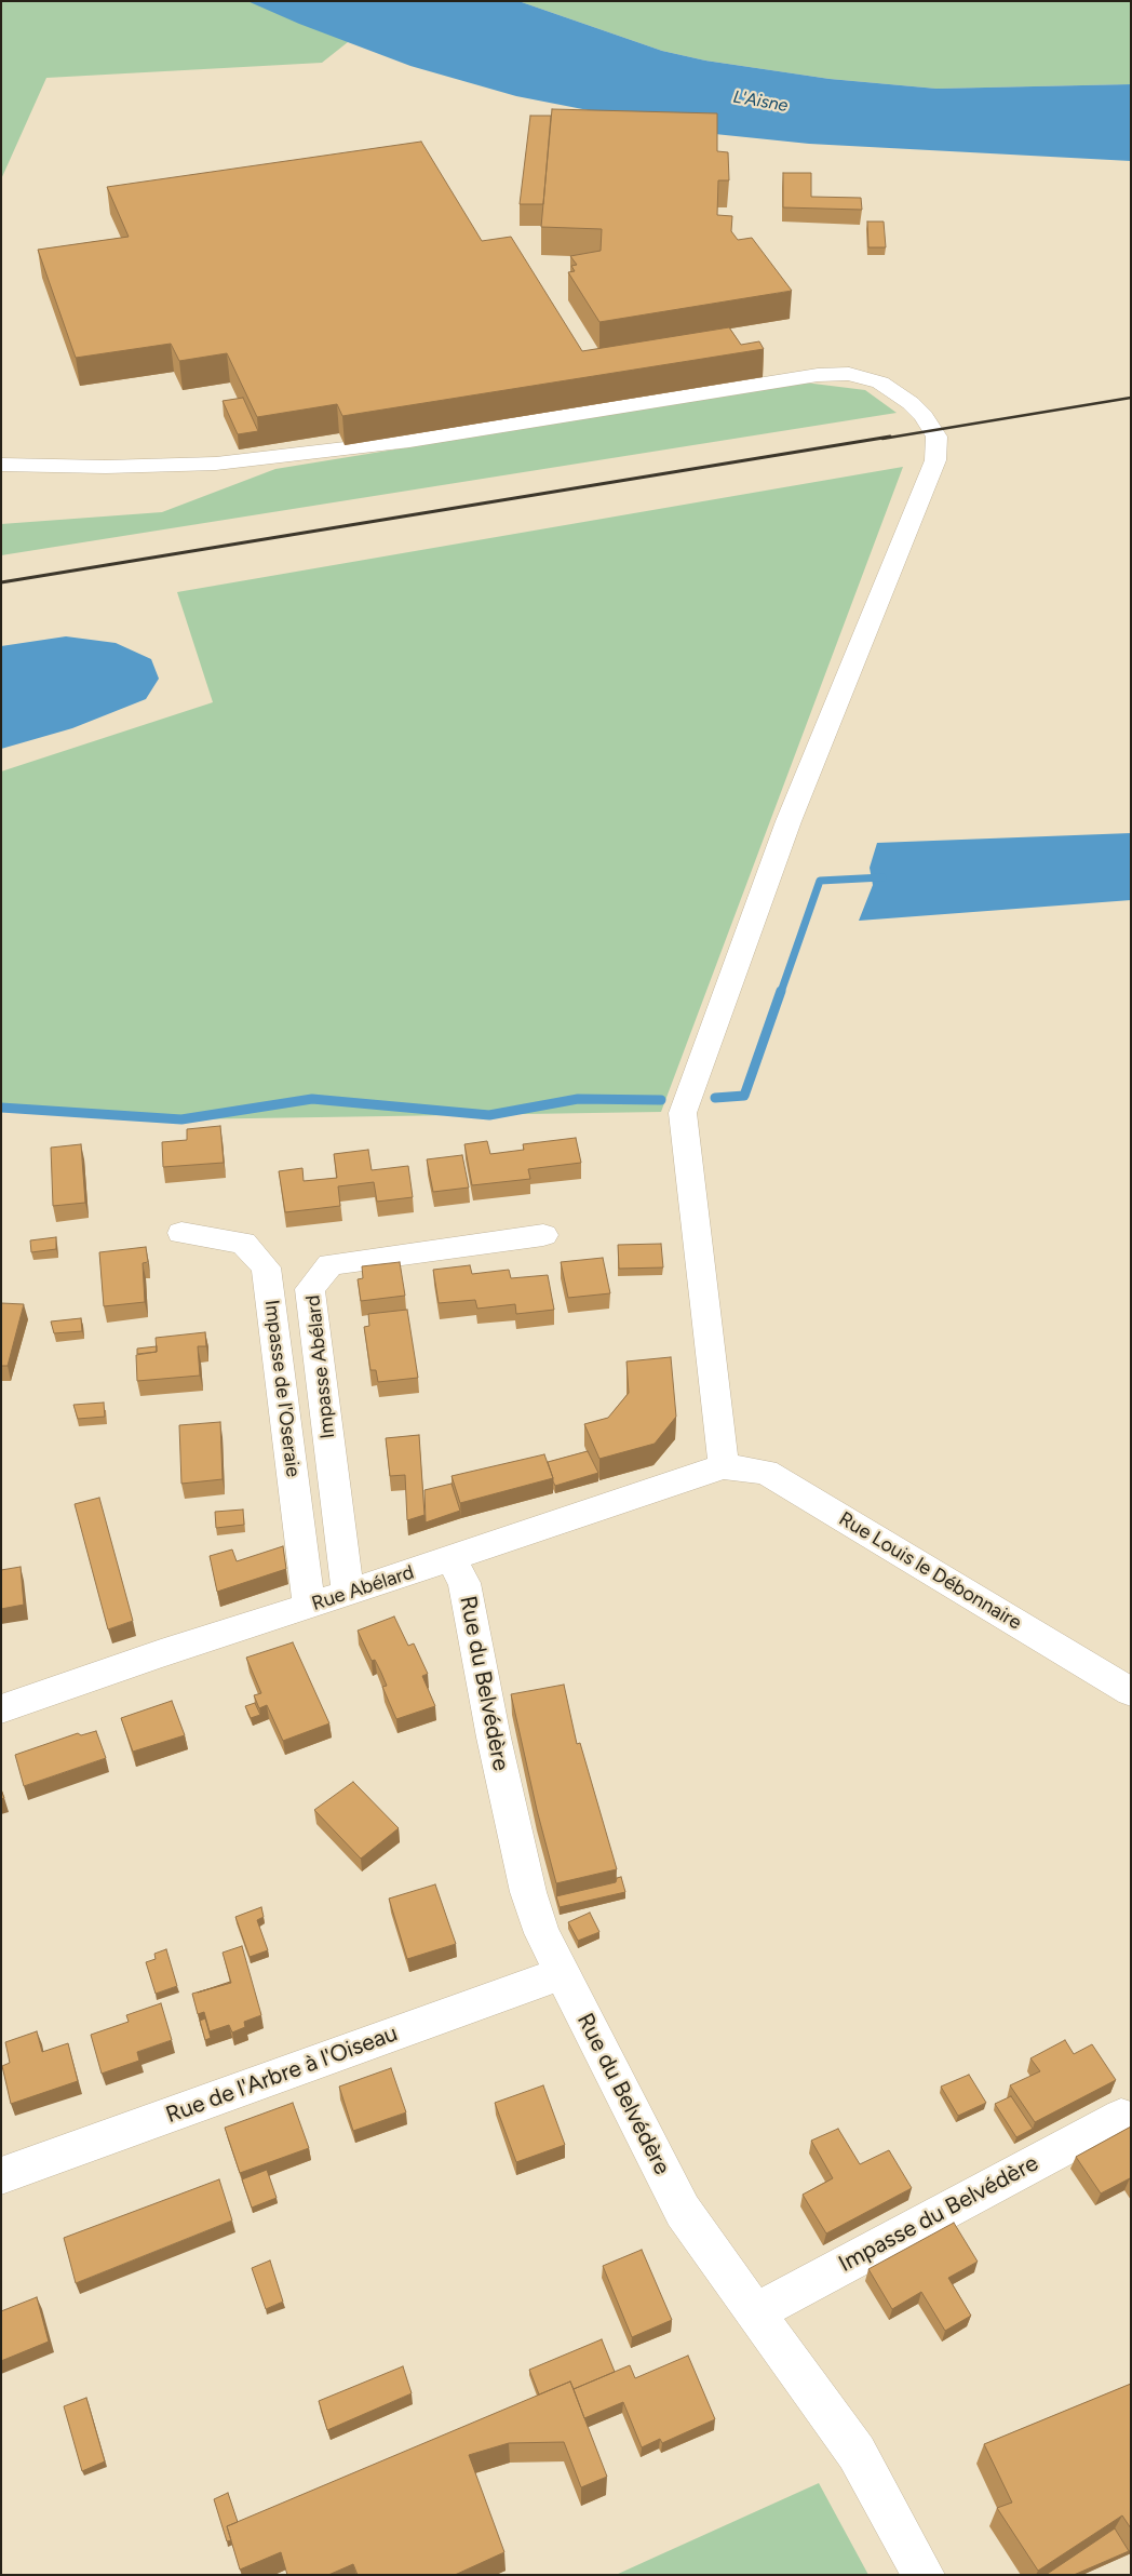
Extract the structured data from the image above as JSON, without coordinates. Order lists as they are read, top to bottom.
{
  "streets": {
    "street": [
      "Impasse Abélard",
      "Impasse de l'Oseraie",
      "Rue Louis le Débonnaire",
      "Rue Abélard",
      "Rue du Belvédère",
      "Rue de l'Arbre à l'Oiseau",
      "Impasse du Belvédère"
    ]
  },
  "crossings": [
    ["Impasse Abélard", "Rue Abélard"],
    ["Impasse de l'Oseraie", "Rue Abélard"],
    ["Rue Louis le Débonnaire", "Rue Abélard"],
    ["Rue Abélard", "Rue du Belvédère"],
    ["Rue du Belvédère", "Rue de l'Arbre à l'Oiseau"],
    ["Rue du Belvédère", "Impasse du Belvédère"]
  ],
  "water": ["L'Aisne"]
}
